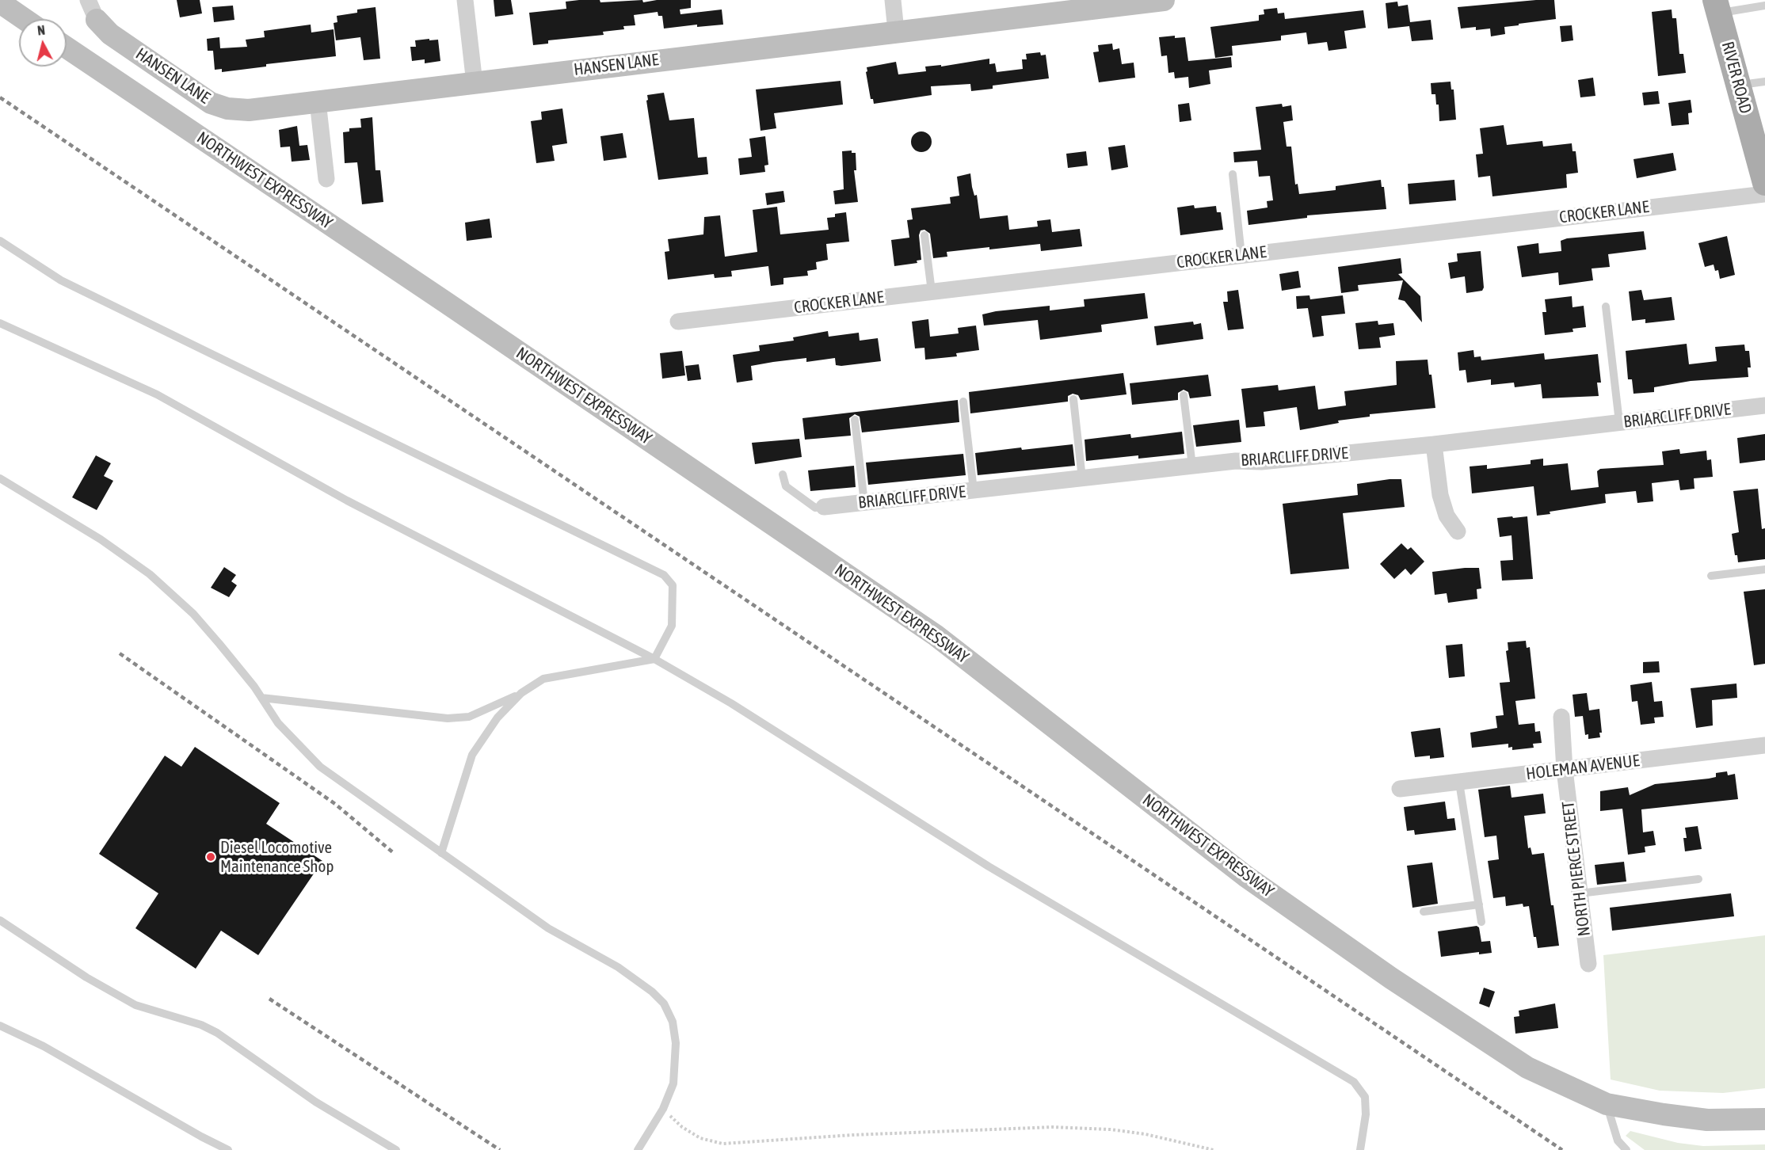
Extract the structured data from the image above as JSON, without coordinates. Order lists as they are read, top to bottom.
{
  "streets": {
    "main road": ["HANSEN LANE", "RIVER ROAD", "NORTHWEST EXPRESSWAY"],
    "street": [
      "CROCKER LANE",
      "BRIARCLIFF DRIVE",
      "HOLEMAN AVENUE",
      "NORTH PIERCE STREET"
    ]
  },
  "crossings": [
    ["HOLEMAN AVENUE", "NORTH PIERCE STREET"]
  ],
  "places": ["Diesel Locomotive Maintenance Shop"],
  "north": "top"
}
